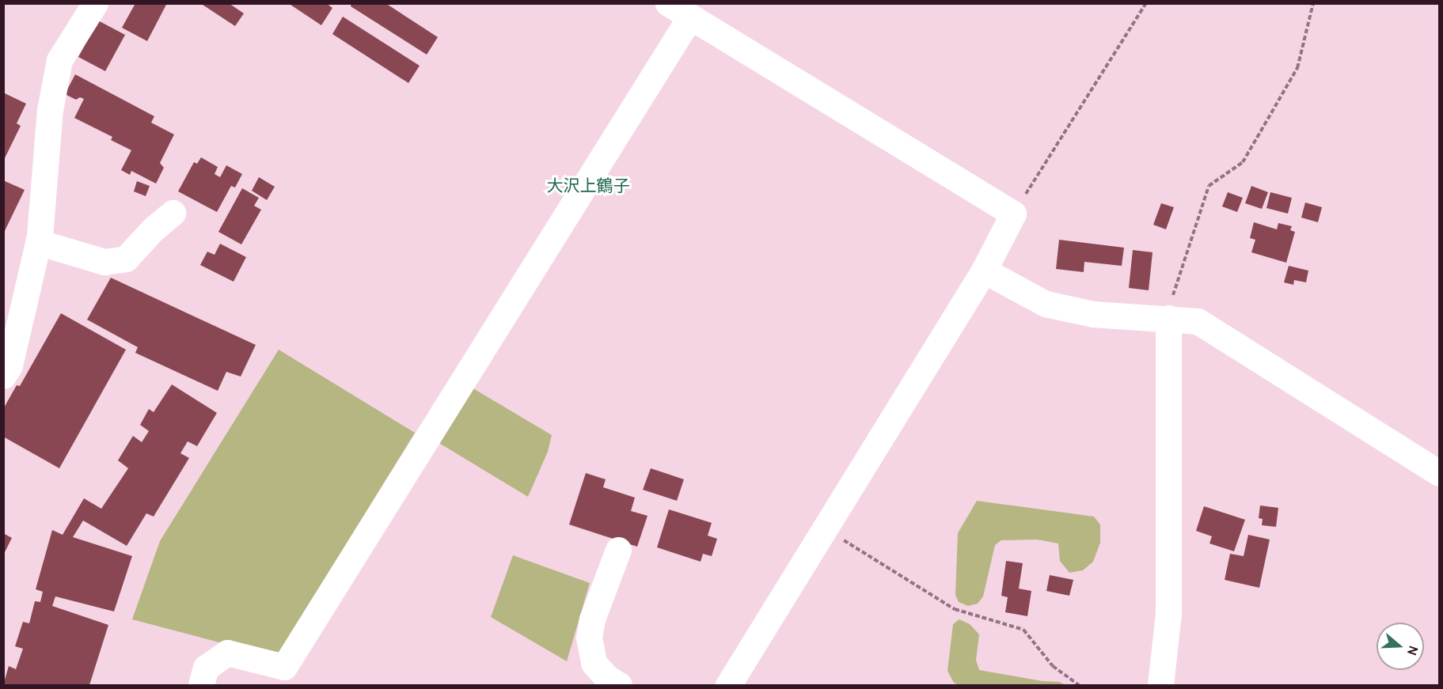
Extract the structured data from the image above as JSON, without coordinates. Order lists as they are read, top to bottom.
{
  "districts": ["大沢上鶴子"],
  "north": "right"
}
